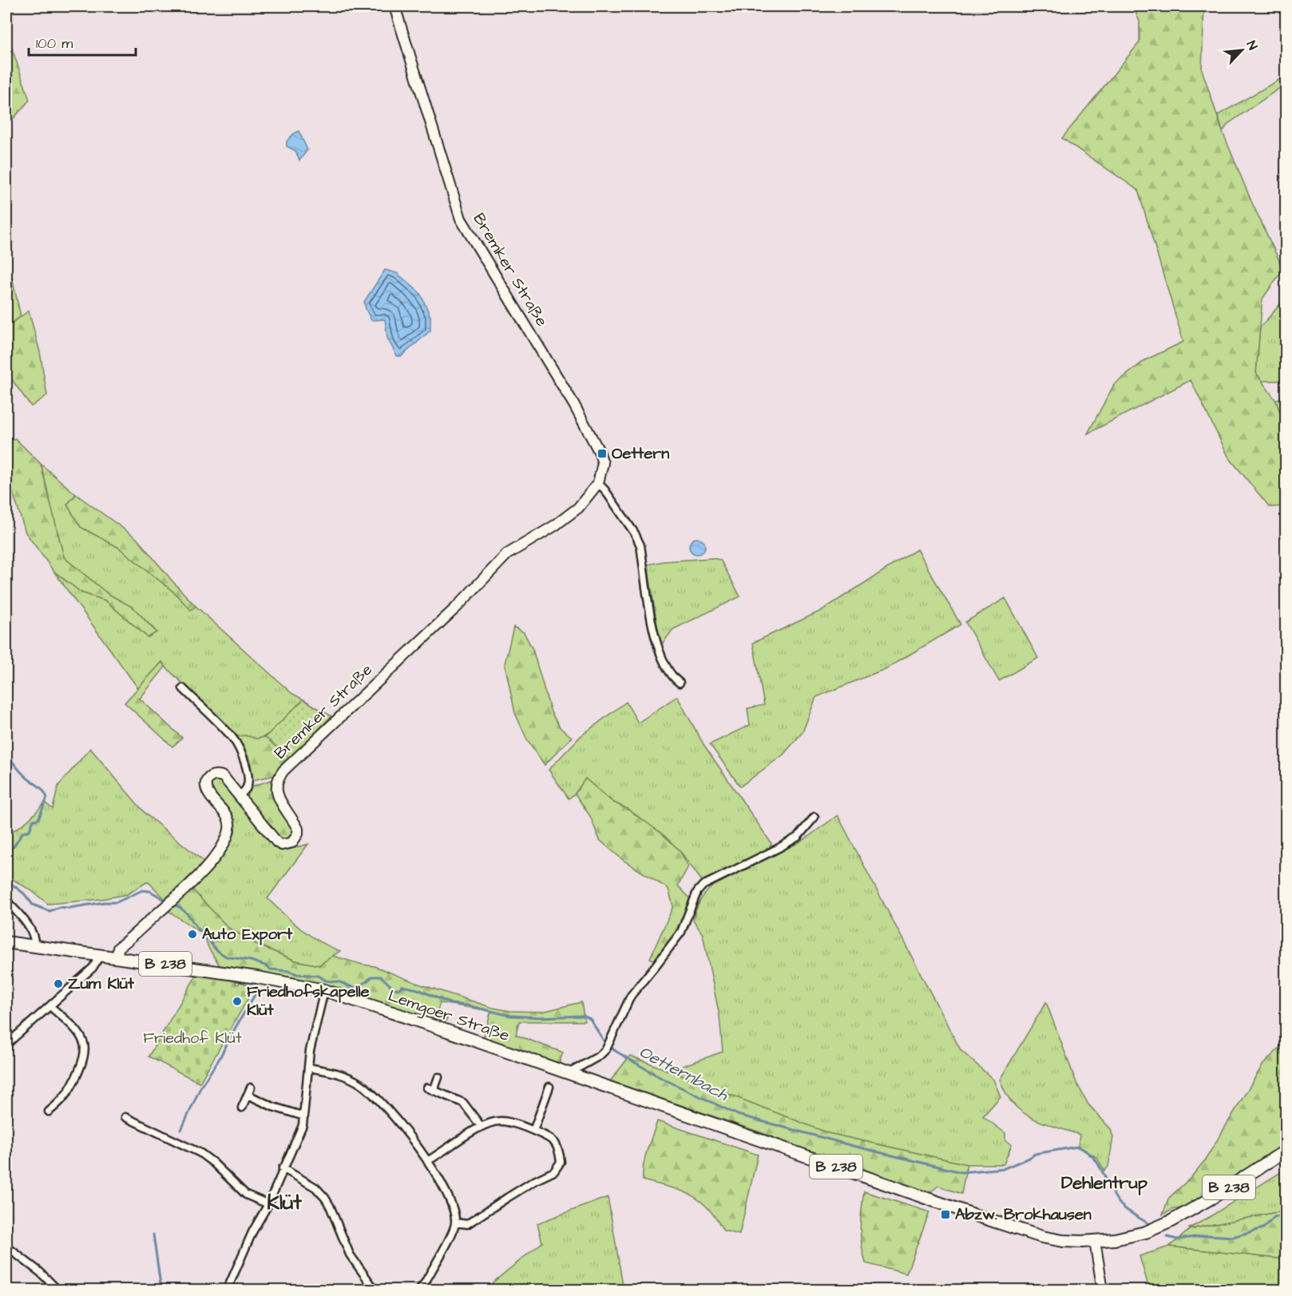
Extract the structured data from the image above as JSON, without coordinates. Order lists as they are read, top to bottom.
{
  "streets": {
    "main road": ["B 238", "Lemgoer Straße"],
    "street": ["Bremker Straße"]
  },
  "crossings": [
    ["Bremker Straße", "Lemgoer Straße"]
  ],
  "districts": ["Dehlentrup", "Klüt"],
  "water": ["Oetternbach"],
  "parks": ["Friedhof Klüt"],
  "places": {
    "transit": ["Oettern", "Abzw. Brokhausen"],
    "other": ["Auto Export", "Zum Klüt", "Friedhofskapelle Klüt"]
  },
  "scale_bar": "100 m",
  "north": "top right"
}
